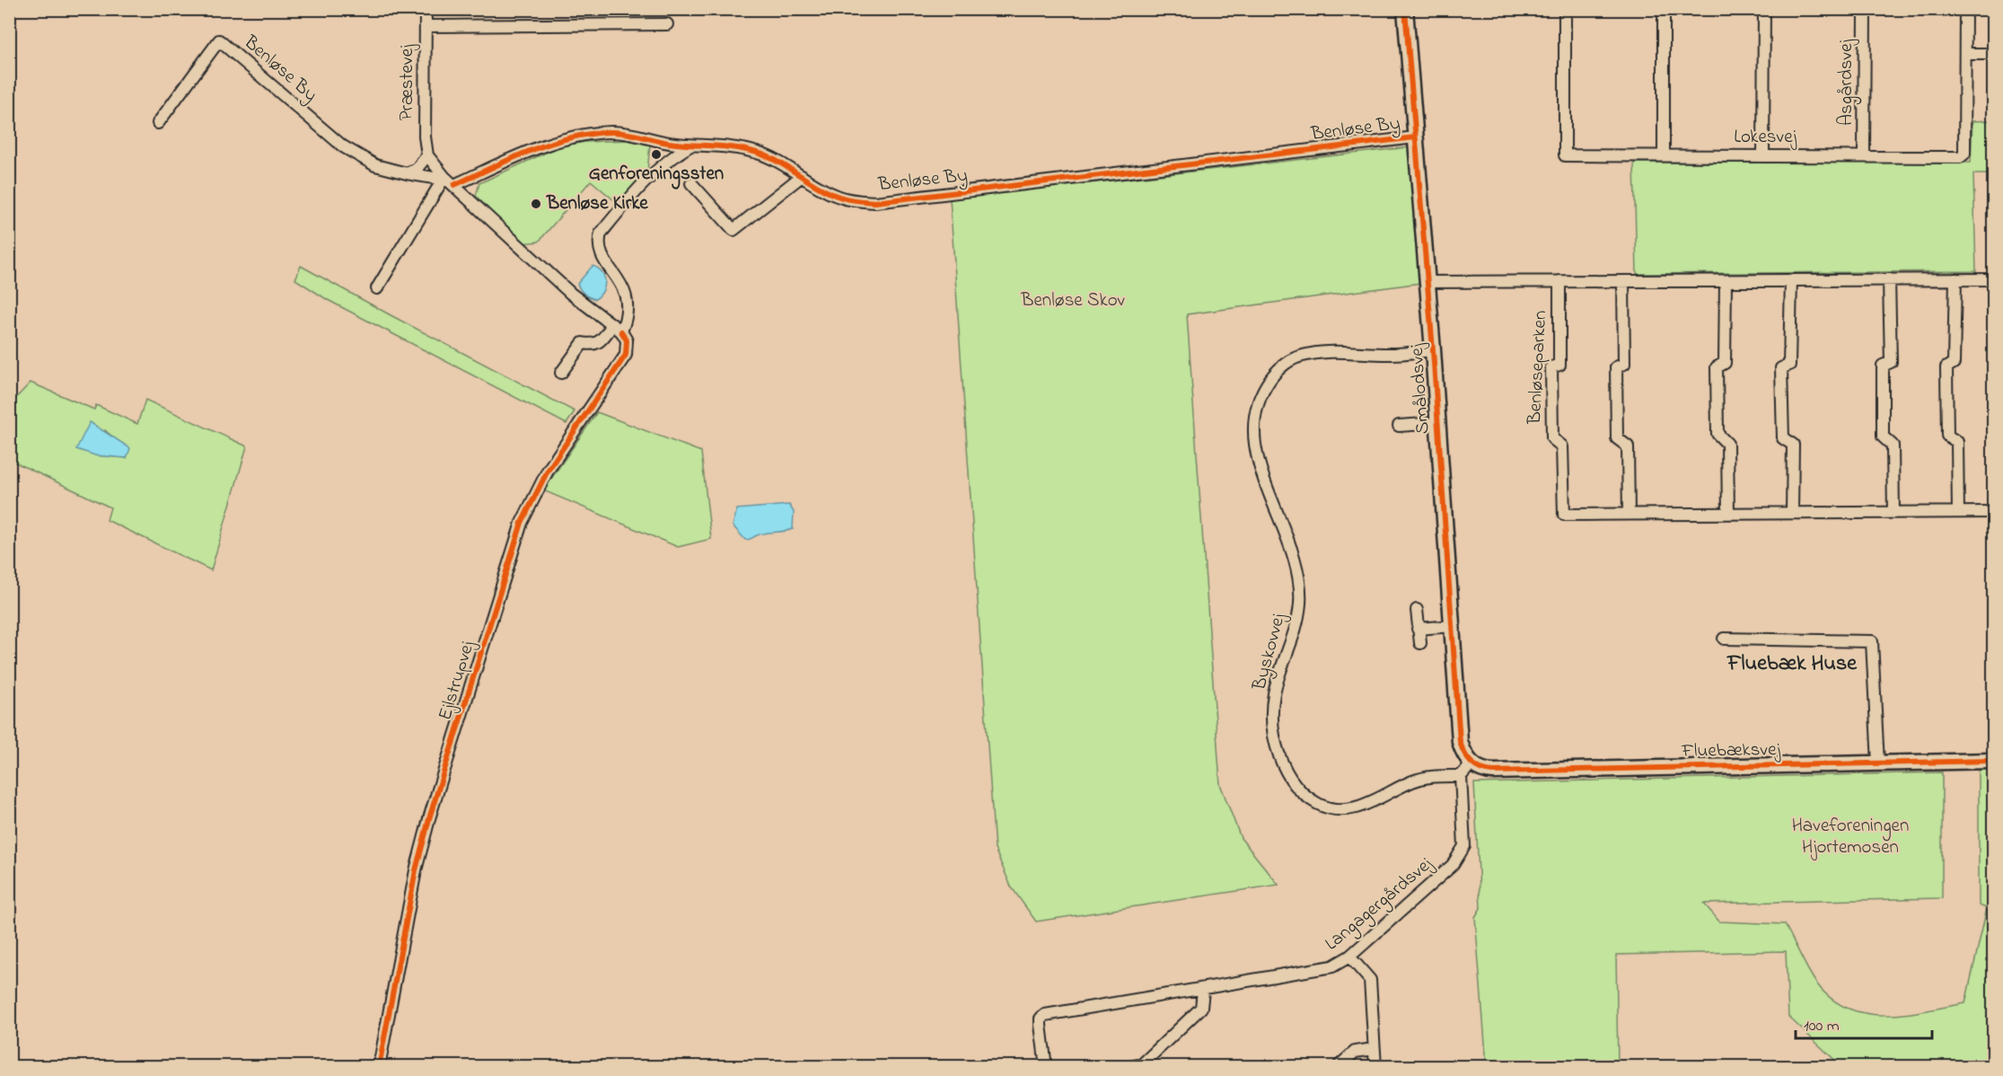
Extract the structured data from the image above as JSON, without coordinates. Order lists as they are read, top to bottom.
{
  "streets": {
    "street": [
      "Benløse By",
      "Præstevej",
      "Asgårdsvej",
      "Lokesvej",
      "Benløseparken",
      "Smålodsvej",
      "Byskovvej",
      "Ejlstrupvej",
      "Fluebæksvej",
      "Langagergårdsvej"
    ]
  },
  "crossings": [
    ["Benløse By", "Smålodsvej"],
    ["Asgårdsvej", "Lokesvej"],
    ["Smålodsvej", "Byskovvej"],
    ["Smålodsvej", "Fluebæksvej"],
    ["Byskovvej", "Langagergårdsvej"]
  ],
  "districts": ["Fluebæk Huse"],
  "parks": ["Benløse Skov", "Haveforeningen Hjortemosen"],
  "places": ["Genforeningssten", "Benløse Kirke"],
  "scale_bar": "100 m"
}
